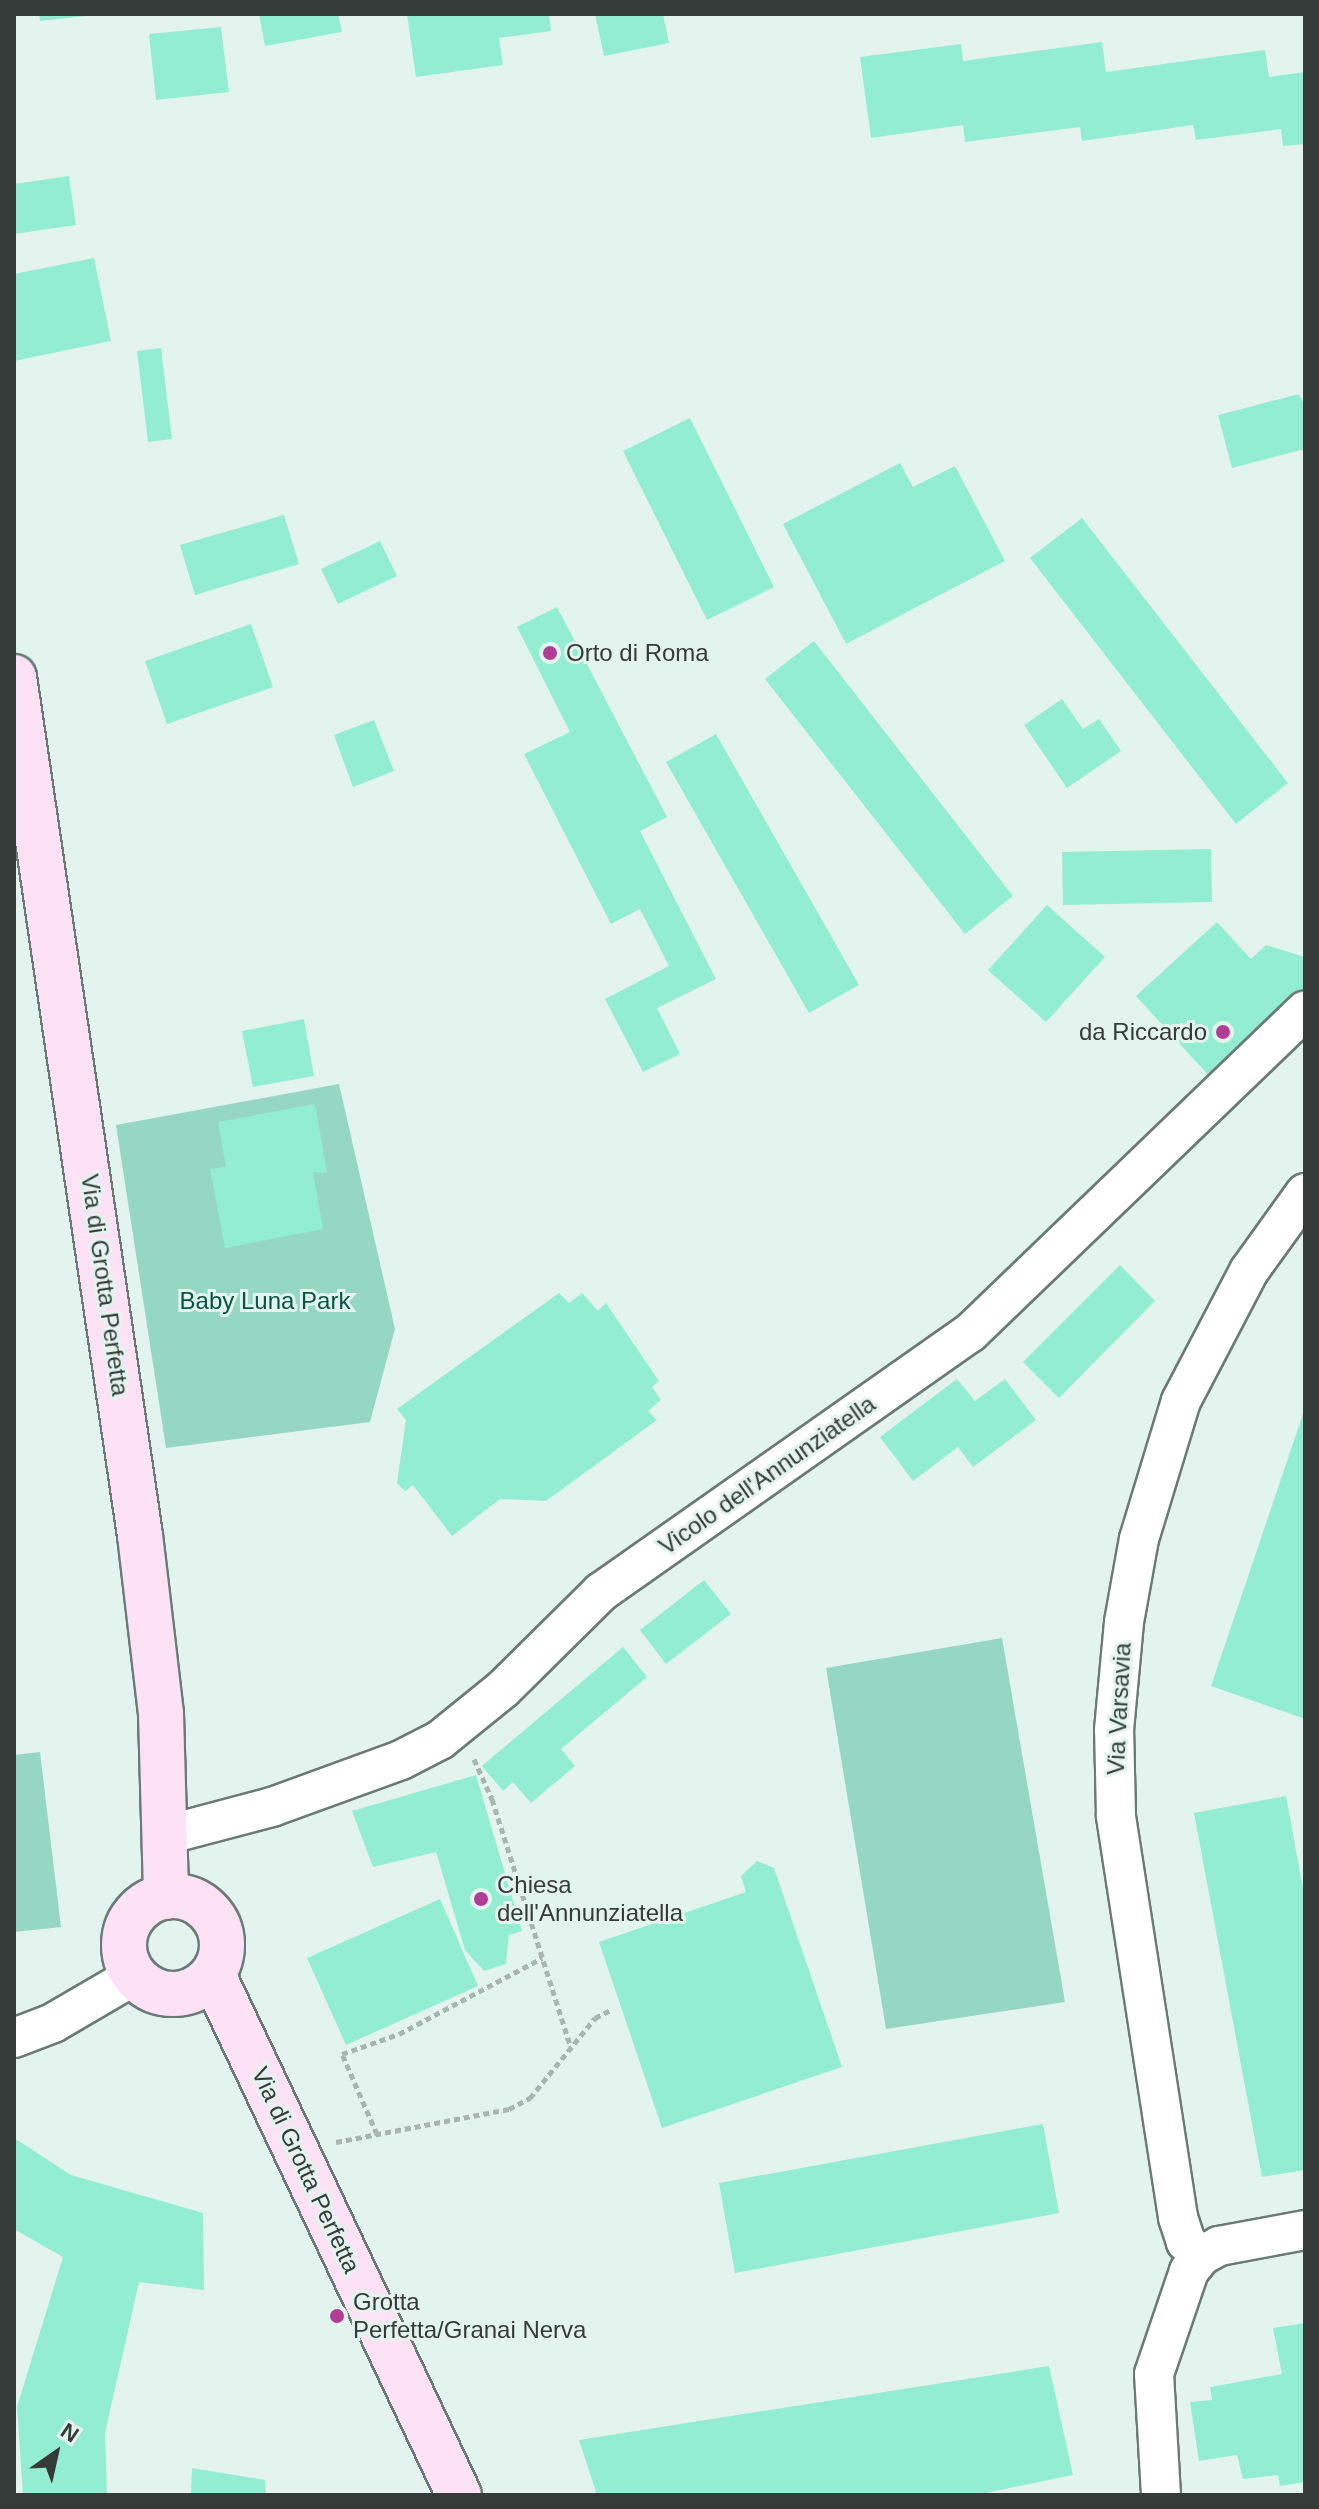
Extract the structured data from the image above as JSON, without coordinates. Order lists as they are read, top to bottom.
{
  "streets": {
    "street": ["Via di Grotta Perfetta", "Vicolo dell'Annunziatella", "Via Varsavia"]
  },
  "crossings": [
    ["Via di Grotta Perfetta", "Vicolo dell'Annunziatella"]
  ],
  "parks": ["Baby Luna Park"],
  "places": [
    "Orto di Roma",
    "da Riccardo",
    "Chiesa dell'Annunziatella",
    "Grotta Perfetta/Granai Nerva"
  ],
  "north": "top right"
}
